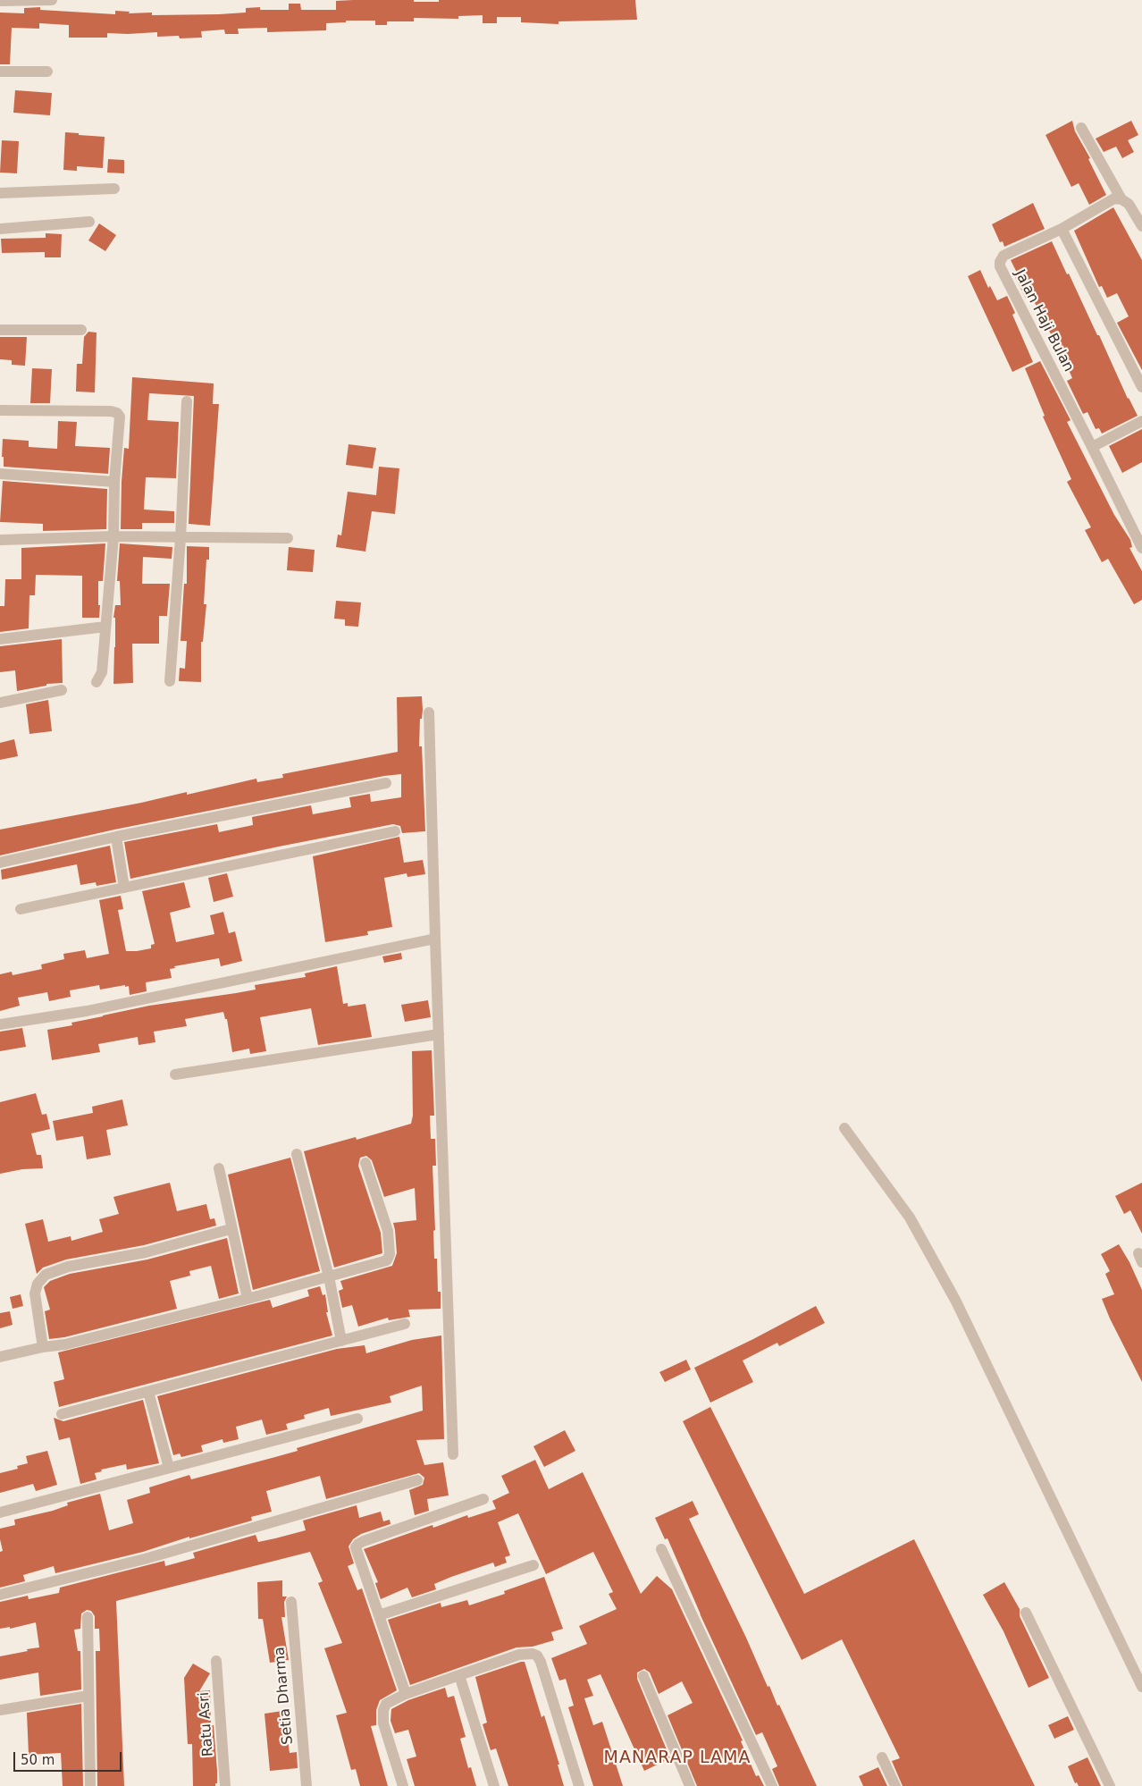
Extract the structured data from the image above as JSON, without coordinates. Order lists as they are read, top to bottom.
{
  "streets": {
    "street": ["Jalan Haji Bulan", "Setia Dharma", "Ratu Asri"]
  },
  "districts": ["MANARAP LAMA"],
  "scale_bar": "50 m"
}
